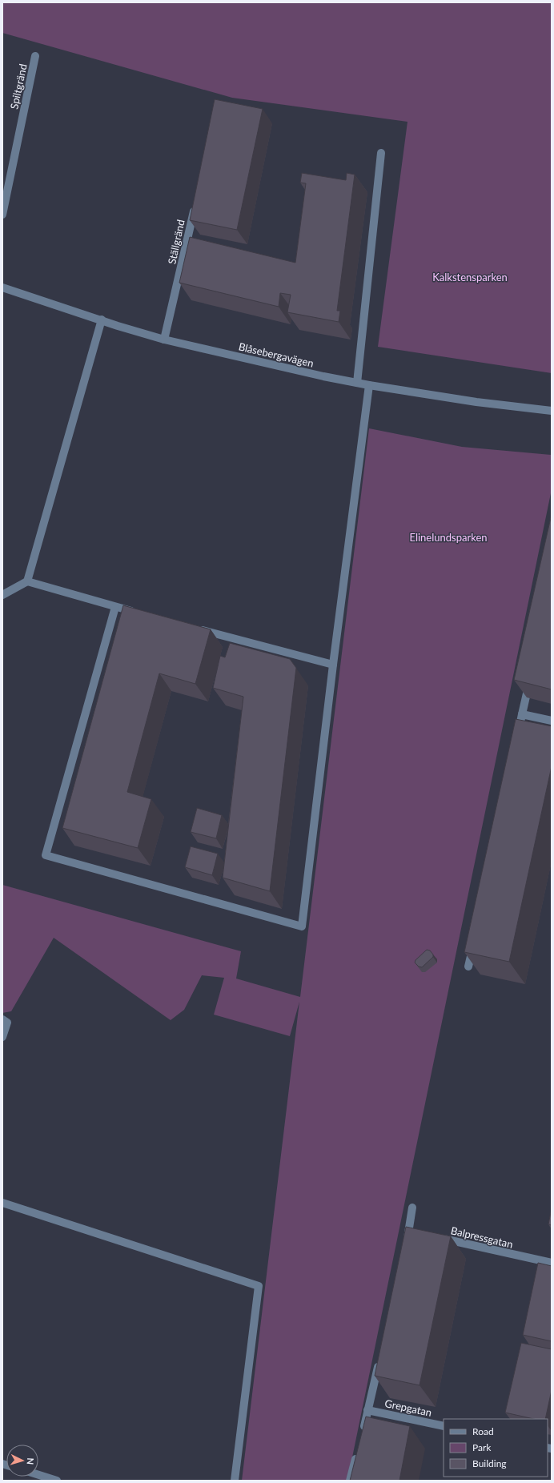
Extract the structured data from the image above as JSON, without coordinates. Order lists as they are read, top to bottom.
{
  "streets": {
    "street": [
      "Spiltgränd",
      "Ställgränd",
      "Blåsebergavägen",
      "Balpressgatan",
      "Grepgatan"
    ]
  },
  "crossings": [
    ["Ställgränd", "Blåsebergavägen"]
  ],
  "parks": ["Kalkstensparken", "Elinelundsparken"],
  "legend": ["Road", "Park", "Building"],
  "north": "right"
}
